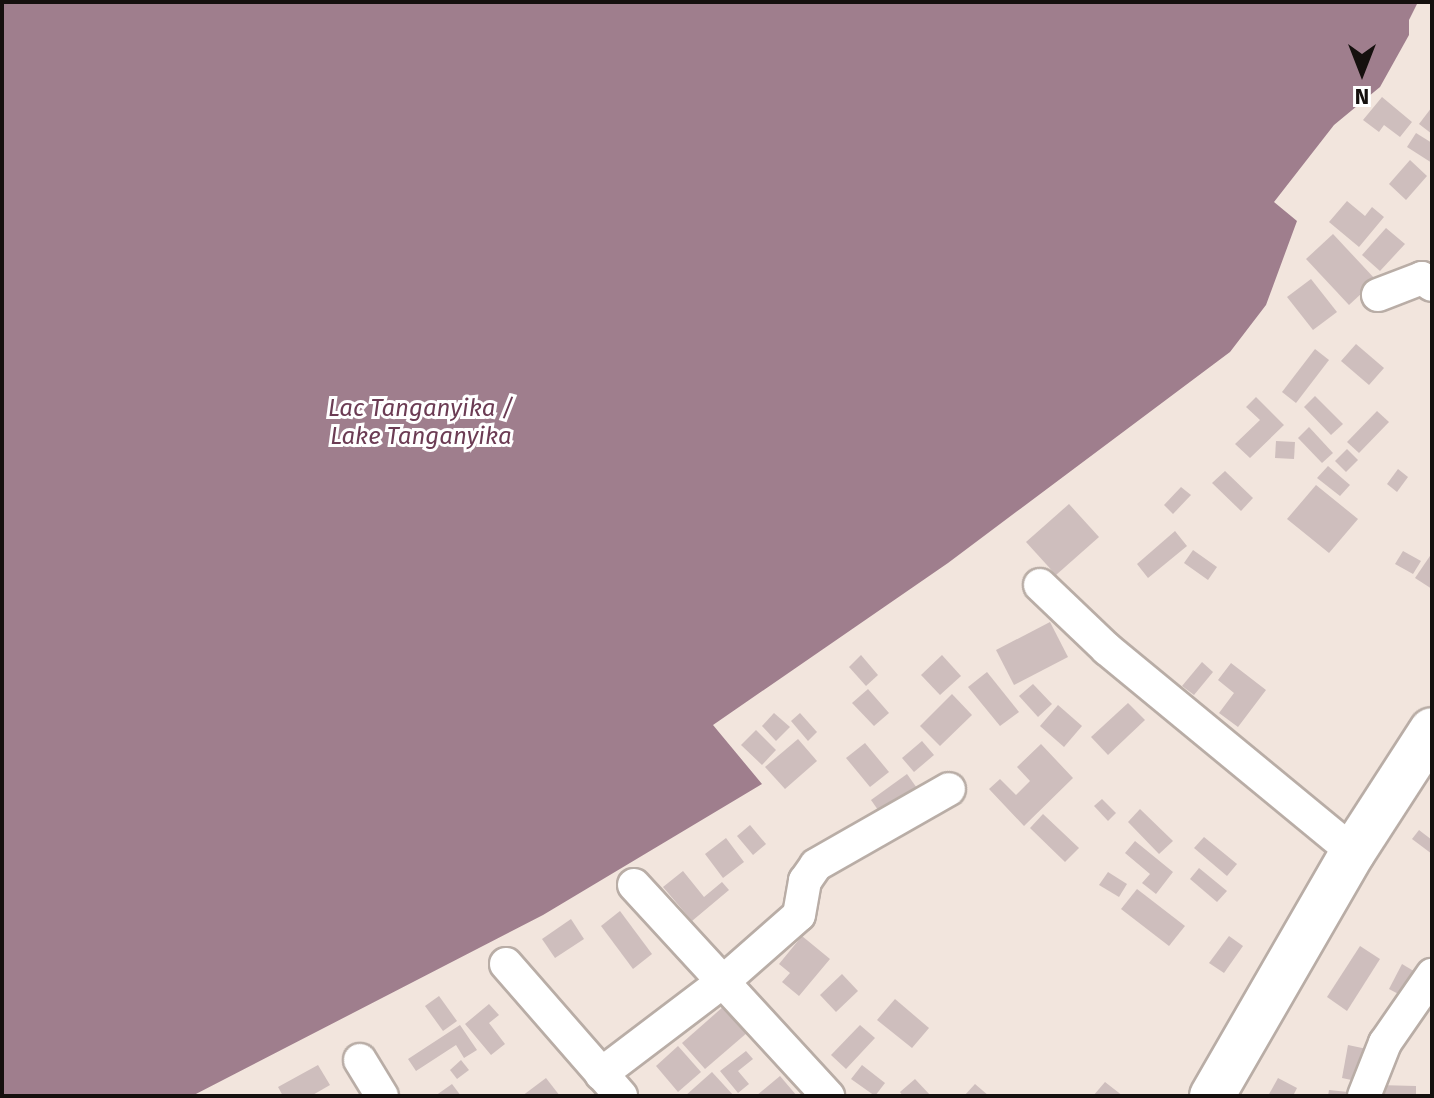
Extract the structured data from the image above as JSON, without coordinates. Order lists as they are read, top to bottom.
{
  "water": ["Lac Tanganyika / Lake Tanganyika"],
  "north": "bottom"
}
